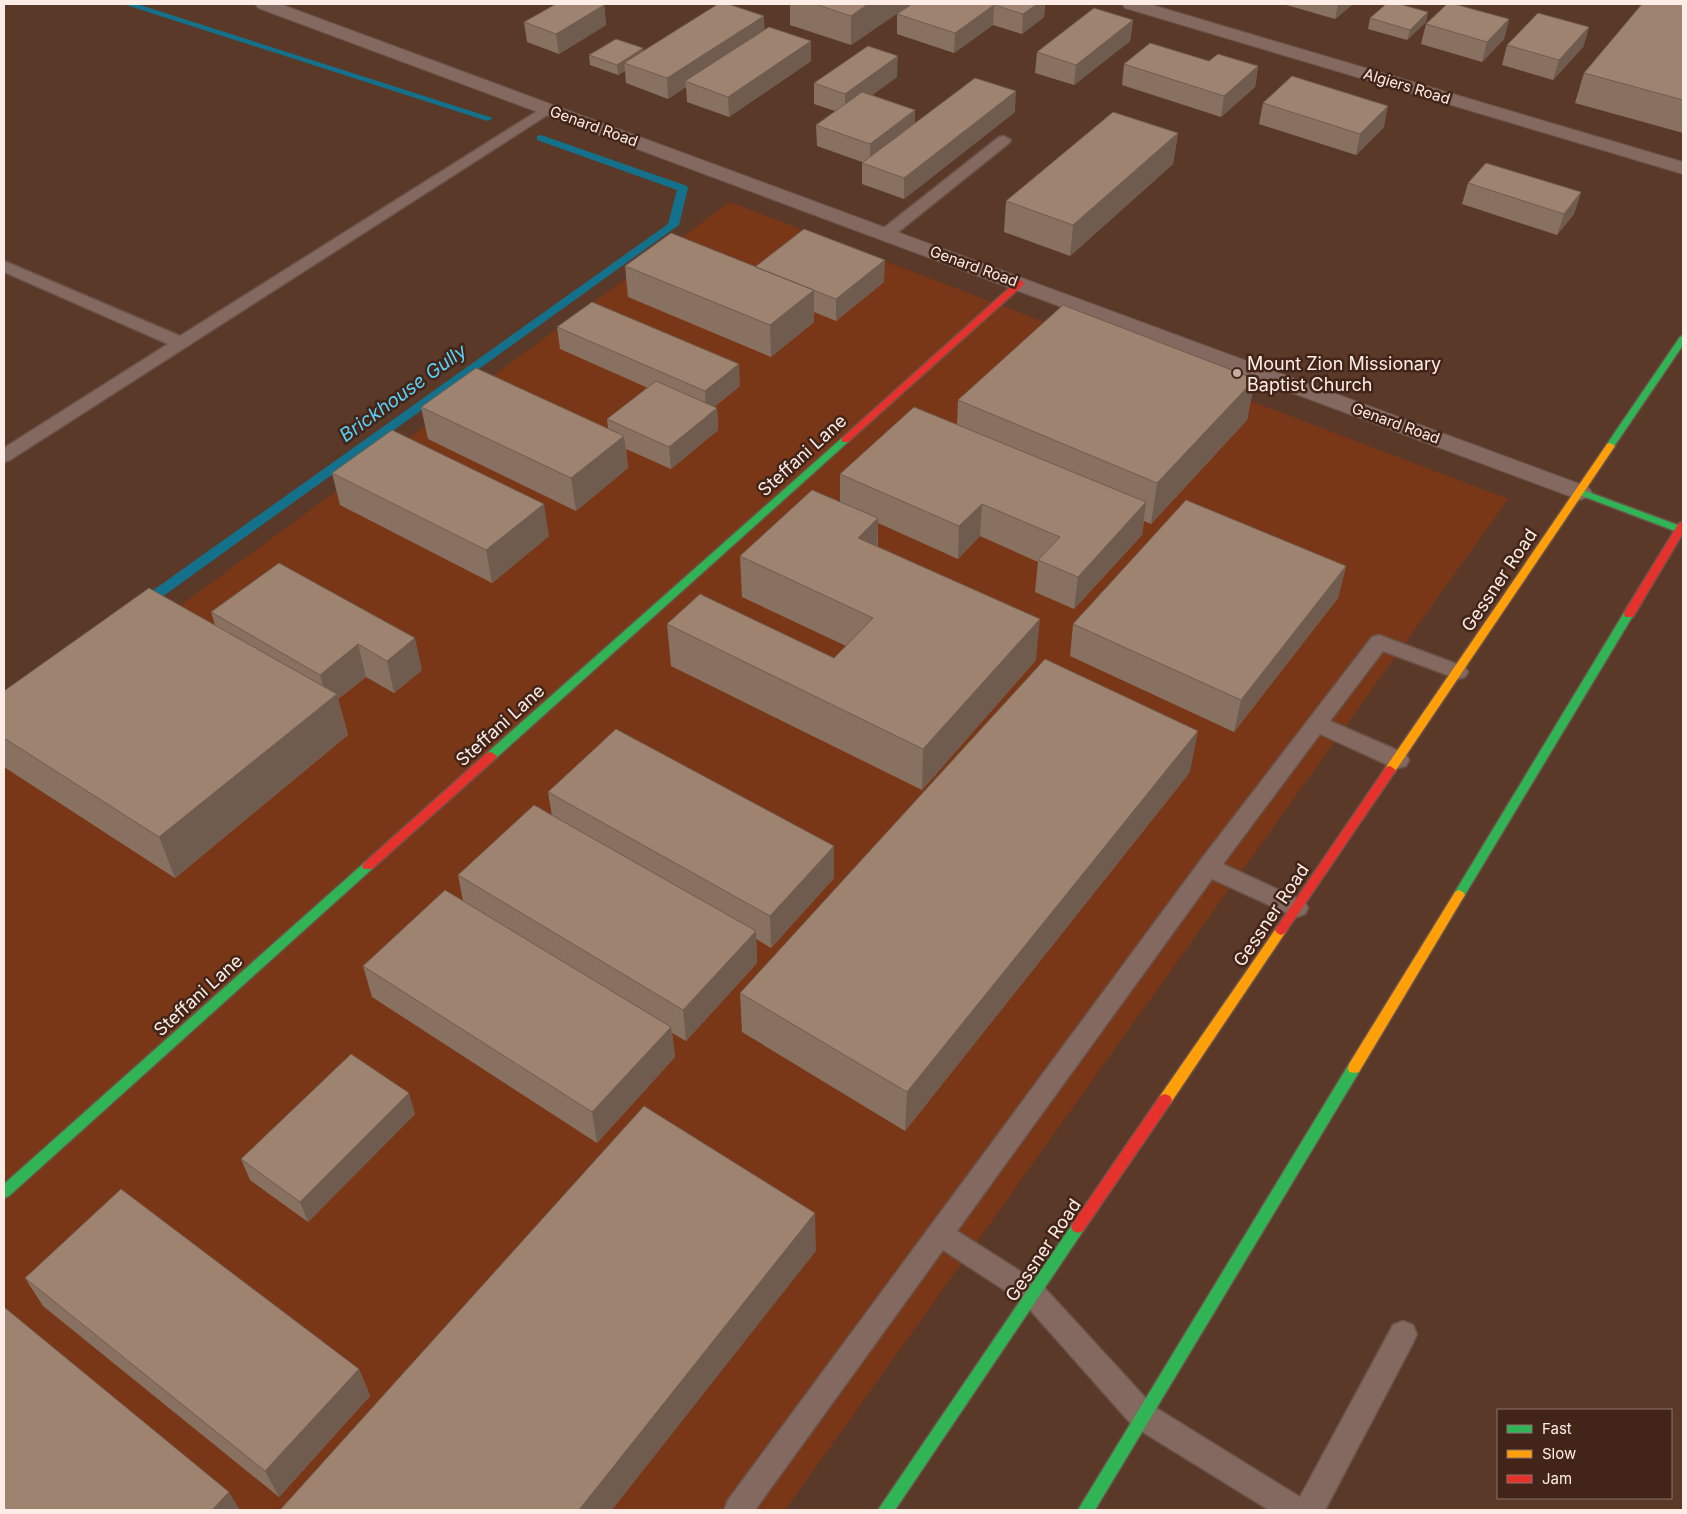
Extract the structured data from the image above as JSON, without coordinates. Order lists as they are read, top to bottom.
{
  "streets": {
    "main road": ["Genard Road", "Steffani Lane", "Gessner Road"],
    "street": ["Algiers Road"]
  },
  "crossings": [
    ["Genard Road", "Steffani Lane"],
    ["Genard Road", "Gessner Road"]
  ],
  "water": ["Brickhouse Gully"],
  "places": ["Mount Zion Missionary Baptist Church"],
  "legend": ["Fast", "Slow", "Jam"]
}
